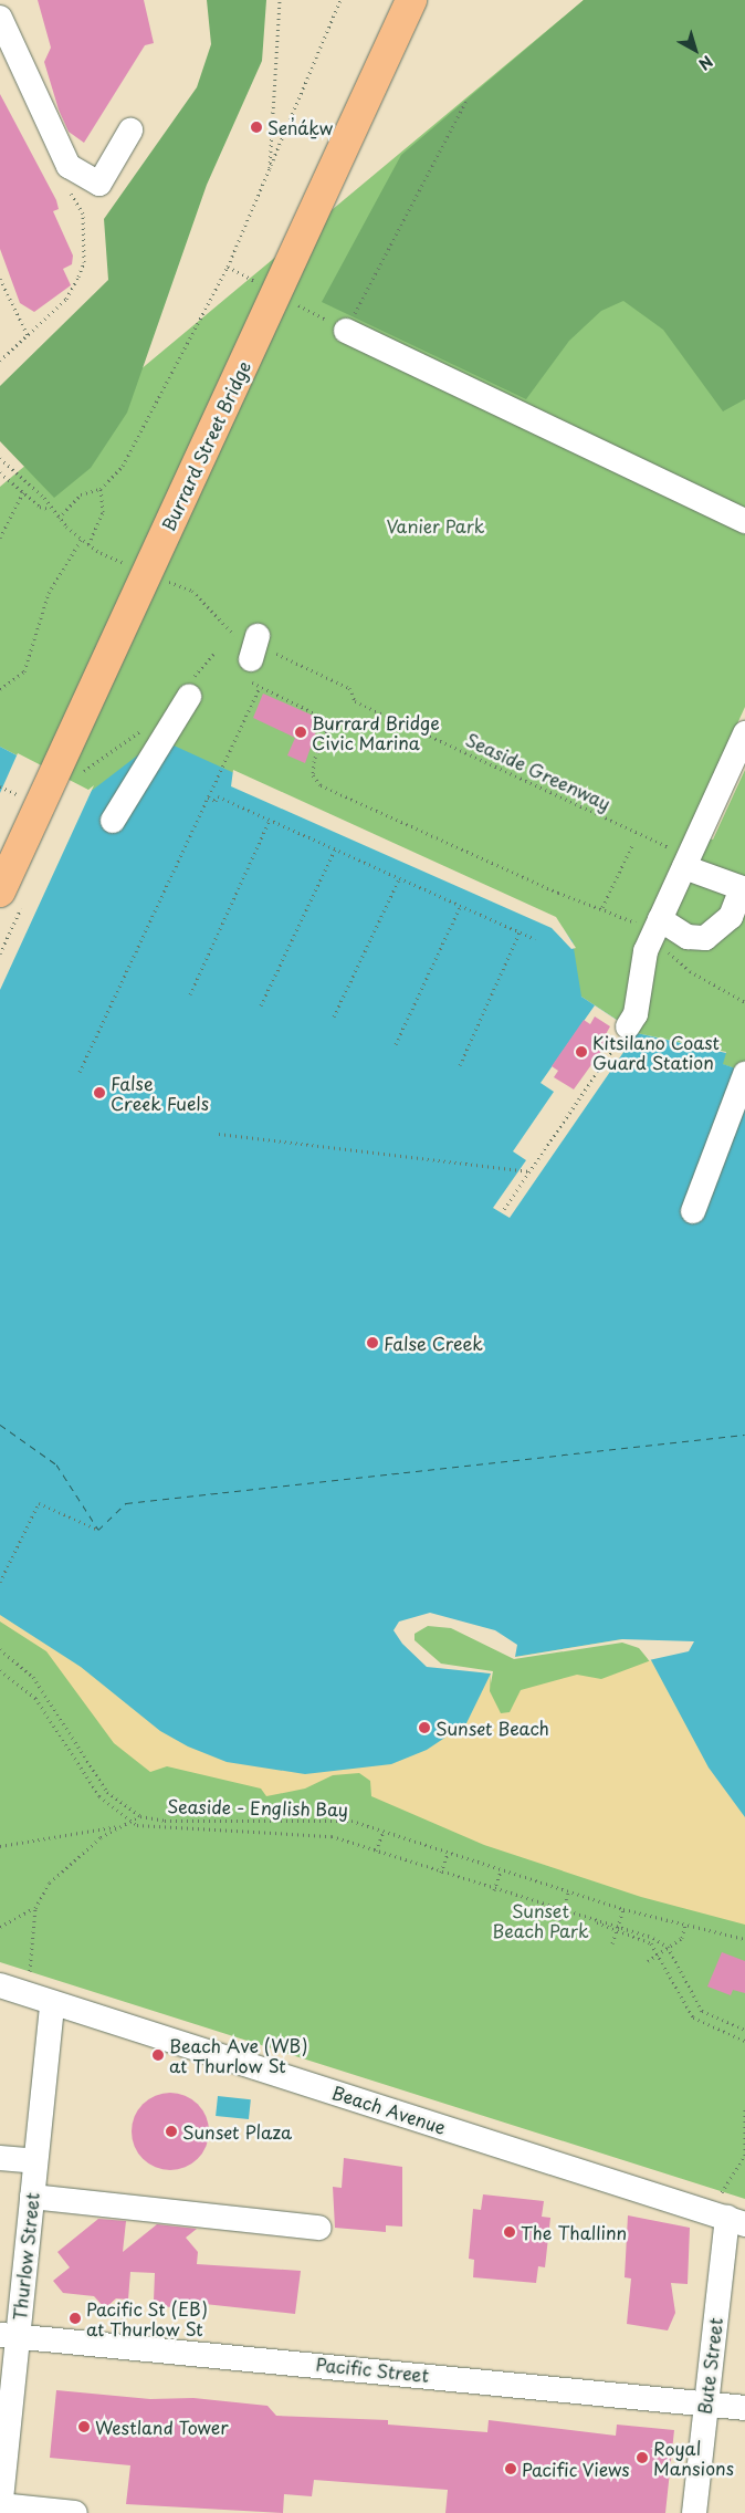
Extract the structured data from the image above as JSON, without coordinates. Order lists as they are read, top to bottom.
{
  "streets": {
    "main road": ["Burrard Street Bridge"],
    "street": [
      "Beach Avenue",
      "Thurlow Street",
      "Bute Street",
      "Pacific Street"
    ],
    "path": ["Seaside Greenway", "Seaside - English Bay"]
  },
  "crossings": [
    ["Beach Avenue", "Thurlow Street"],
    ["Beach Avenue", "Bute Street"],
    ["Thurlow Street", "Pacific Street"],
    ["Bute Street", "Pacific Street"]
  ],
  "parks": ["Vanier Park", "Sunset Beach Park"],
  "places": [
    "Sen̓áḵw",
    "Burrard Bridge Civic Marina",
    "Kitsilano Coast Guard Station",
    "False Creek Fuels",
    "False Creek",
    "Sunset Beach",
    "Beach Ave (WB) at Thurlow St",
    "Sunset Plaza",
    "The Thallinn",
    "Pacific St (EB) at Thurlow St",
    "Westland Tower",
    "Royal Mansions",
    "Pacific Views"
  ],
  "north": "bottom right"
}
